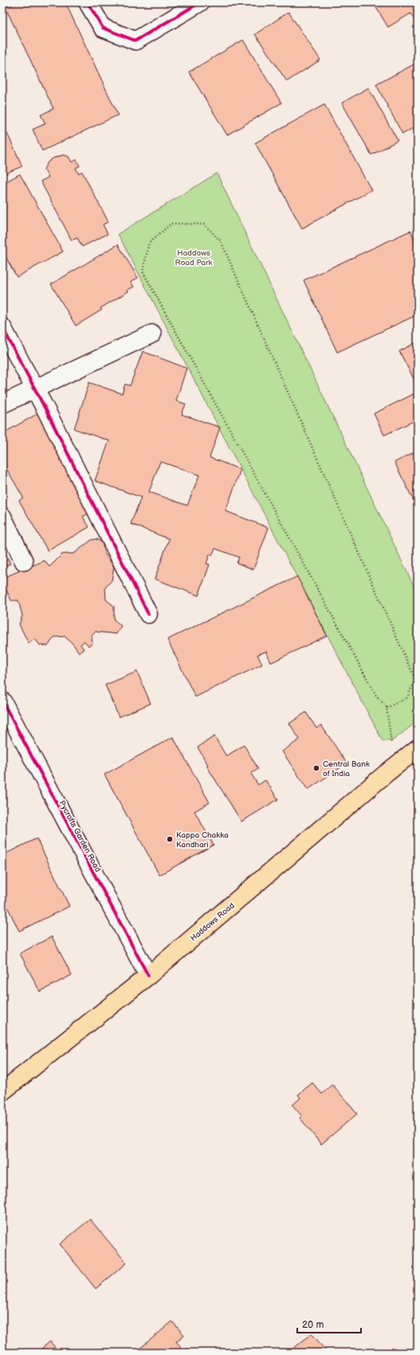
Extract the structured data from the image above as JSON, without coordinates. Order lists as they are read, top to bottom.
{
  "streets": {
    "main road": ["Haddows Road"],
    "street": ["Pycrofts Garden Road"]
  },
  "crossings": [
    ["Pycrofts Garden Road", "Haddows Road"]
  ],
  "parks": ["Haddows Road Park"],
  "places": ["Central Bank of India", "Kappa Chakka Kandhari"],
  "scale_bar": "20 m"
}
